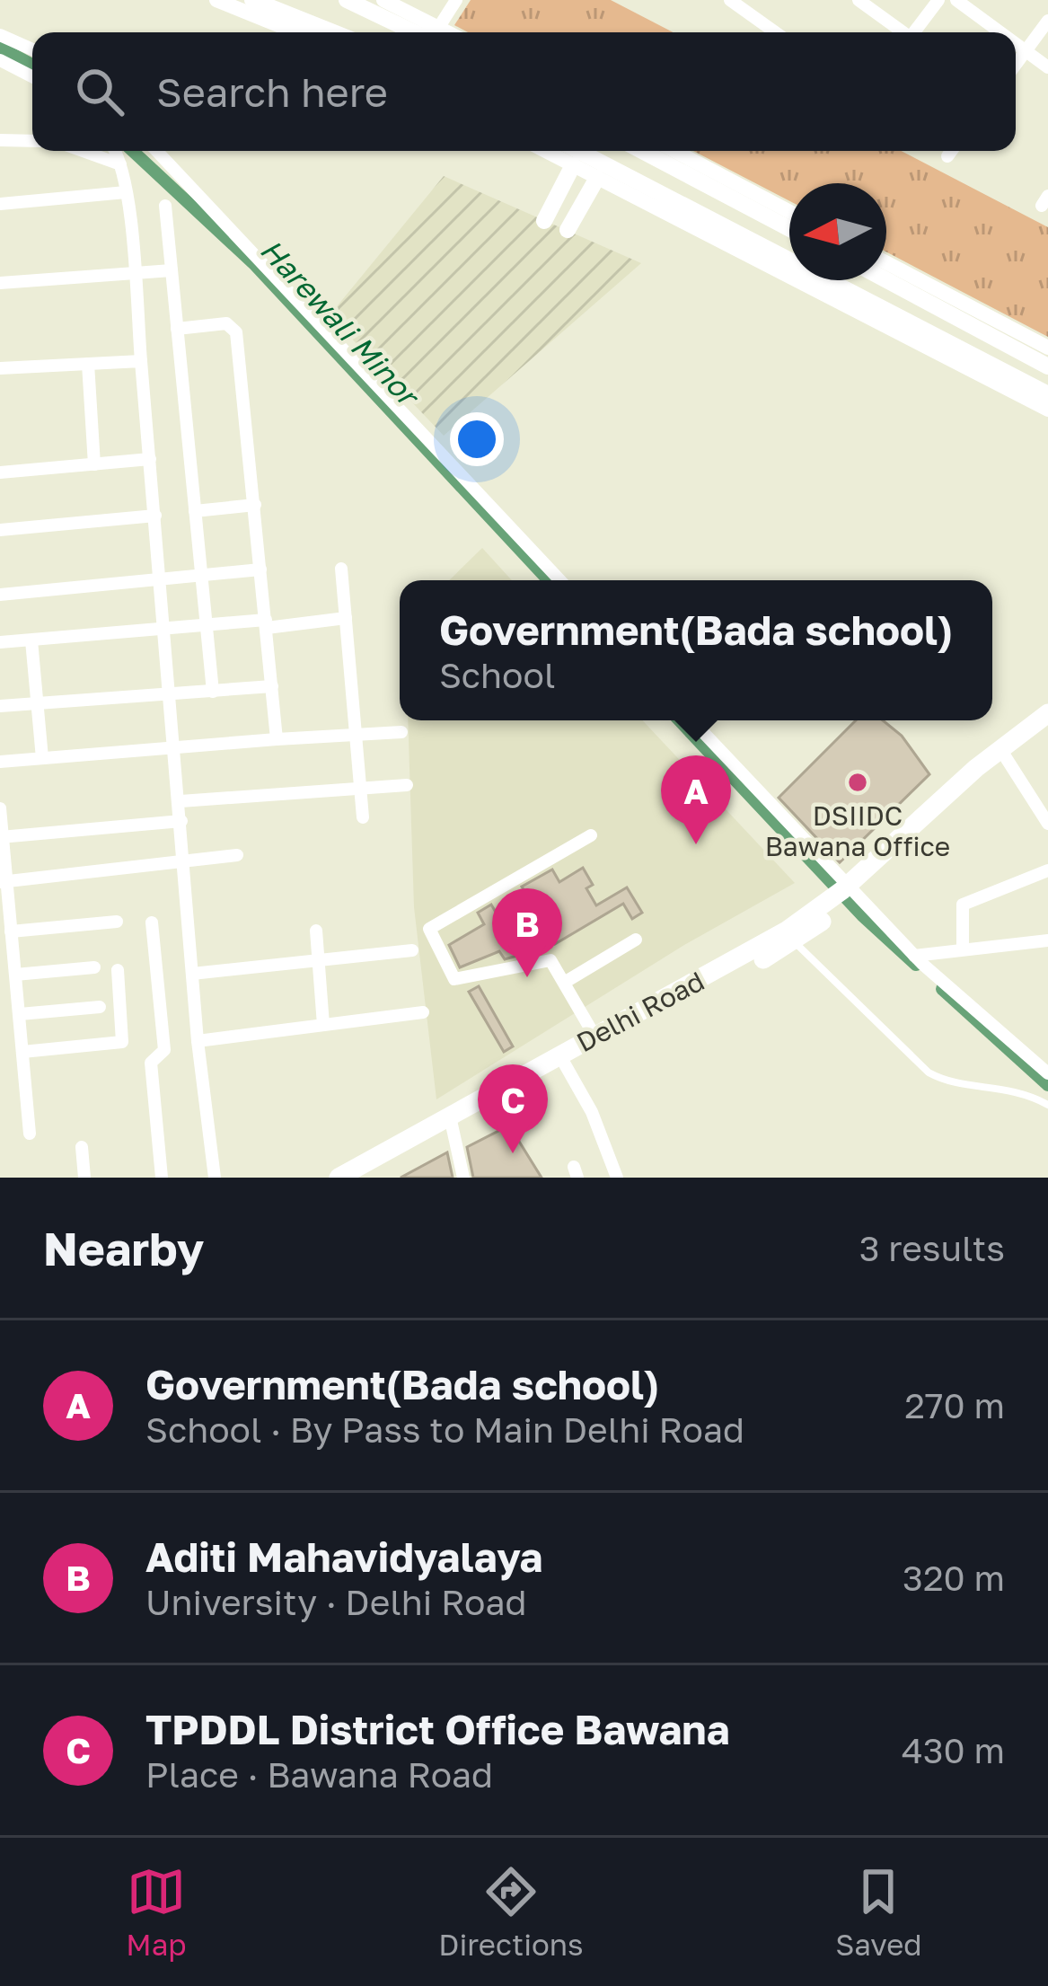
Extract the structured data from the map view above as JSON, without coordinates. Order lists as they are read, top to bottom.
{
  "streets": {
    "main road": ["Delhi Road"]
  },
  "water": ["Harewali Minor"],
  "places": ["DSIIDC Bawana Office"],
  "north": "left",
  "page": {
    "search": "Search here",
    "popup": ["Government(Bada school)", "School"],
    "pins": ["A", "B", "C"],
    "heading": ["Nearby", "3 results"],
    "list": [
      {
        "mark": "A",
        "name": "Government(Bada school)",
        "note": "School · By Pass to Main Delhi Road",
        "value": "270 m"
      },
      {
        "mark": "B",
        "name": "Aditi Mahavidyalaya",
        "note": "University · Delhi Road",
        "value": "320 m"
      },
      {
        "mark": "C",
        "name": "TPDDL District Office Bawana",
        "note": "Place · Bawana Road",
        "value": "430 m"
      }
    ],
    "nav": ["Map", "Directions", "Saved"]
  }
}
